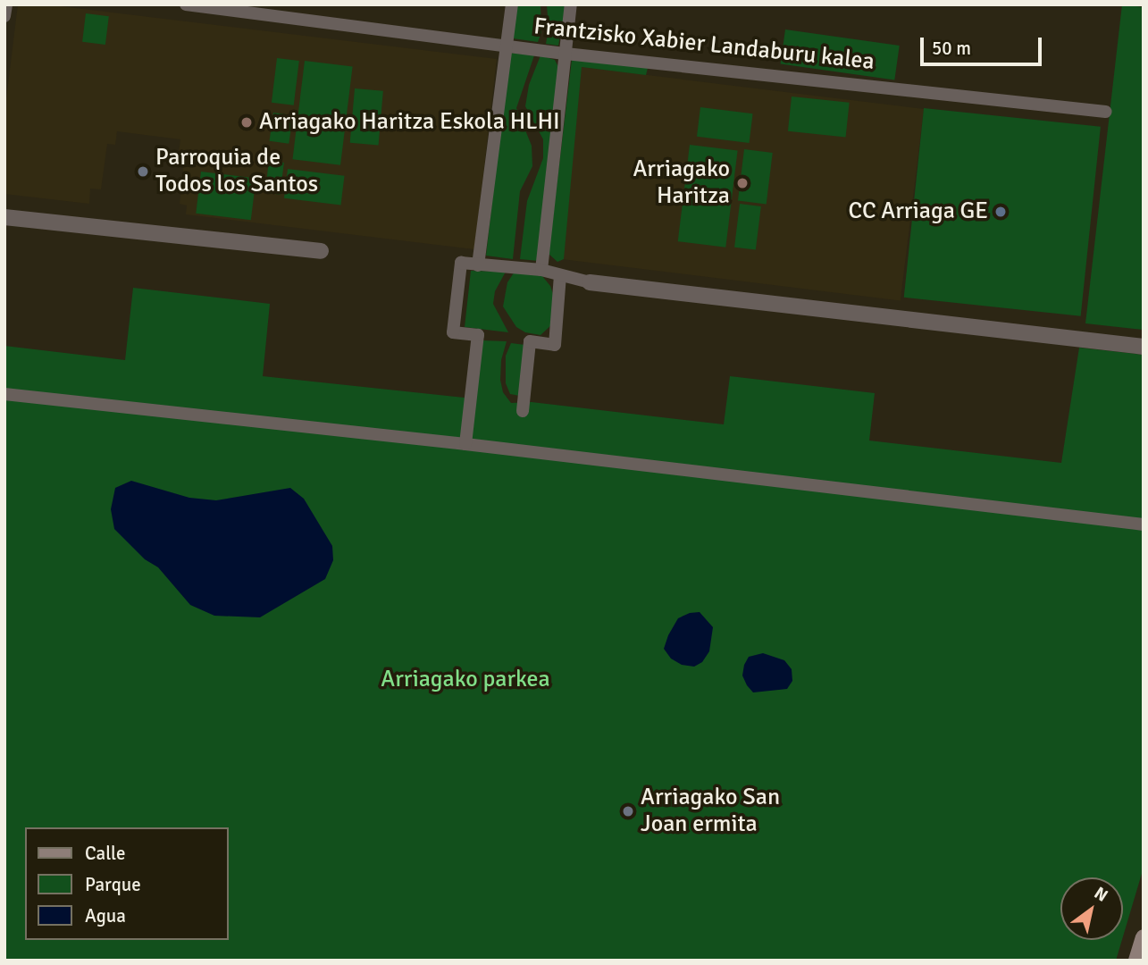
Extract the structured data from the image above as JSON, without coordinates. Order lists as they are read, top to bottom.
{
  "streets": {
    "street": ["Frantzisko Xabier Landaburu kalea"]
  },
  "parks": ["Arriagako parkea"],
  "places": [
    "Arriagako Haritza Eskola HLHI",
    "Parroquia de Todos los Santos",
    "Arriagako Haritza",
    "CC Arriaga GE",
    "Arriagako San Joan ermita"
  ],
  "legend": ["Calle", "Parque", "Agua"],
  "scale_bar": "50 m",
  "north": "top right"
}
